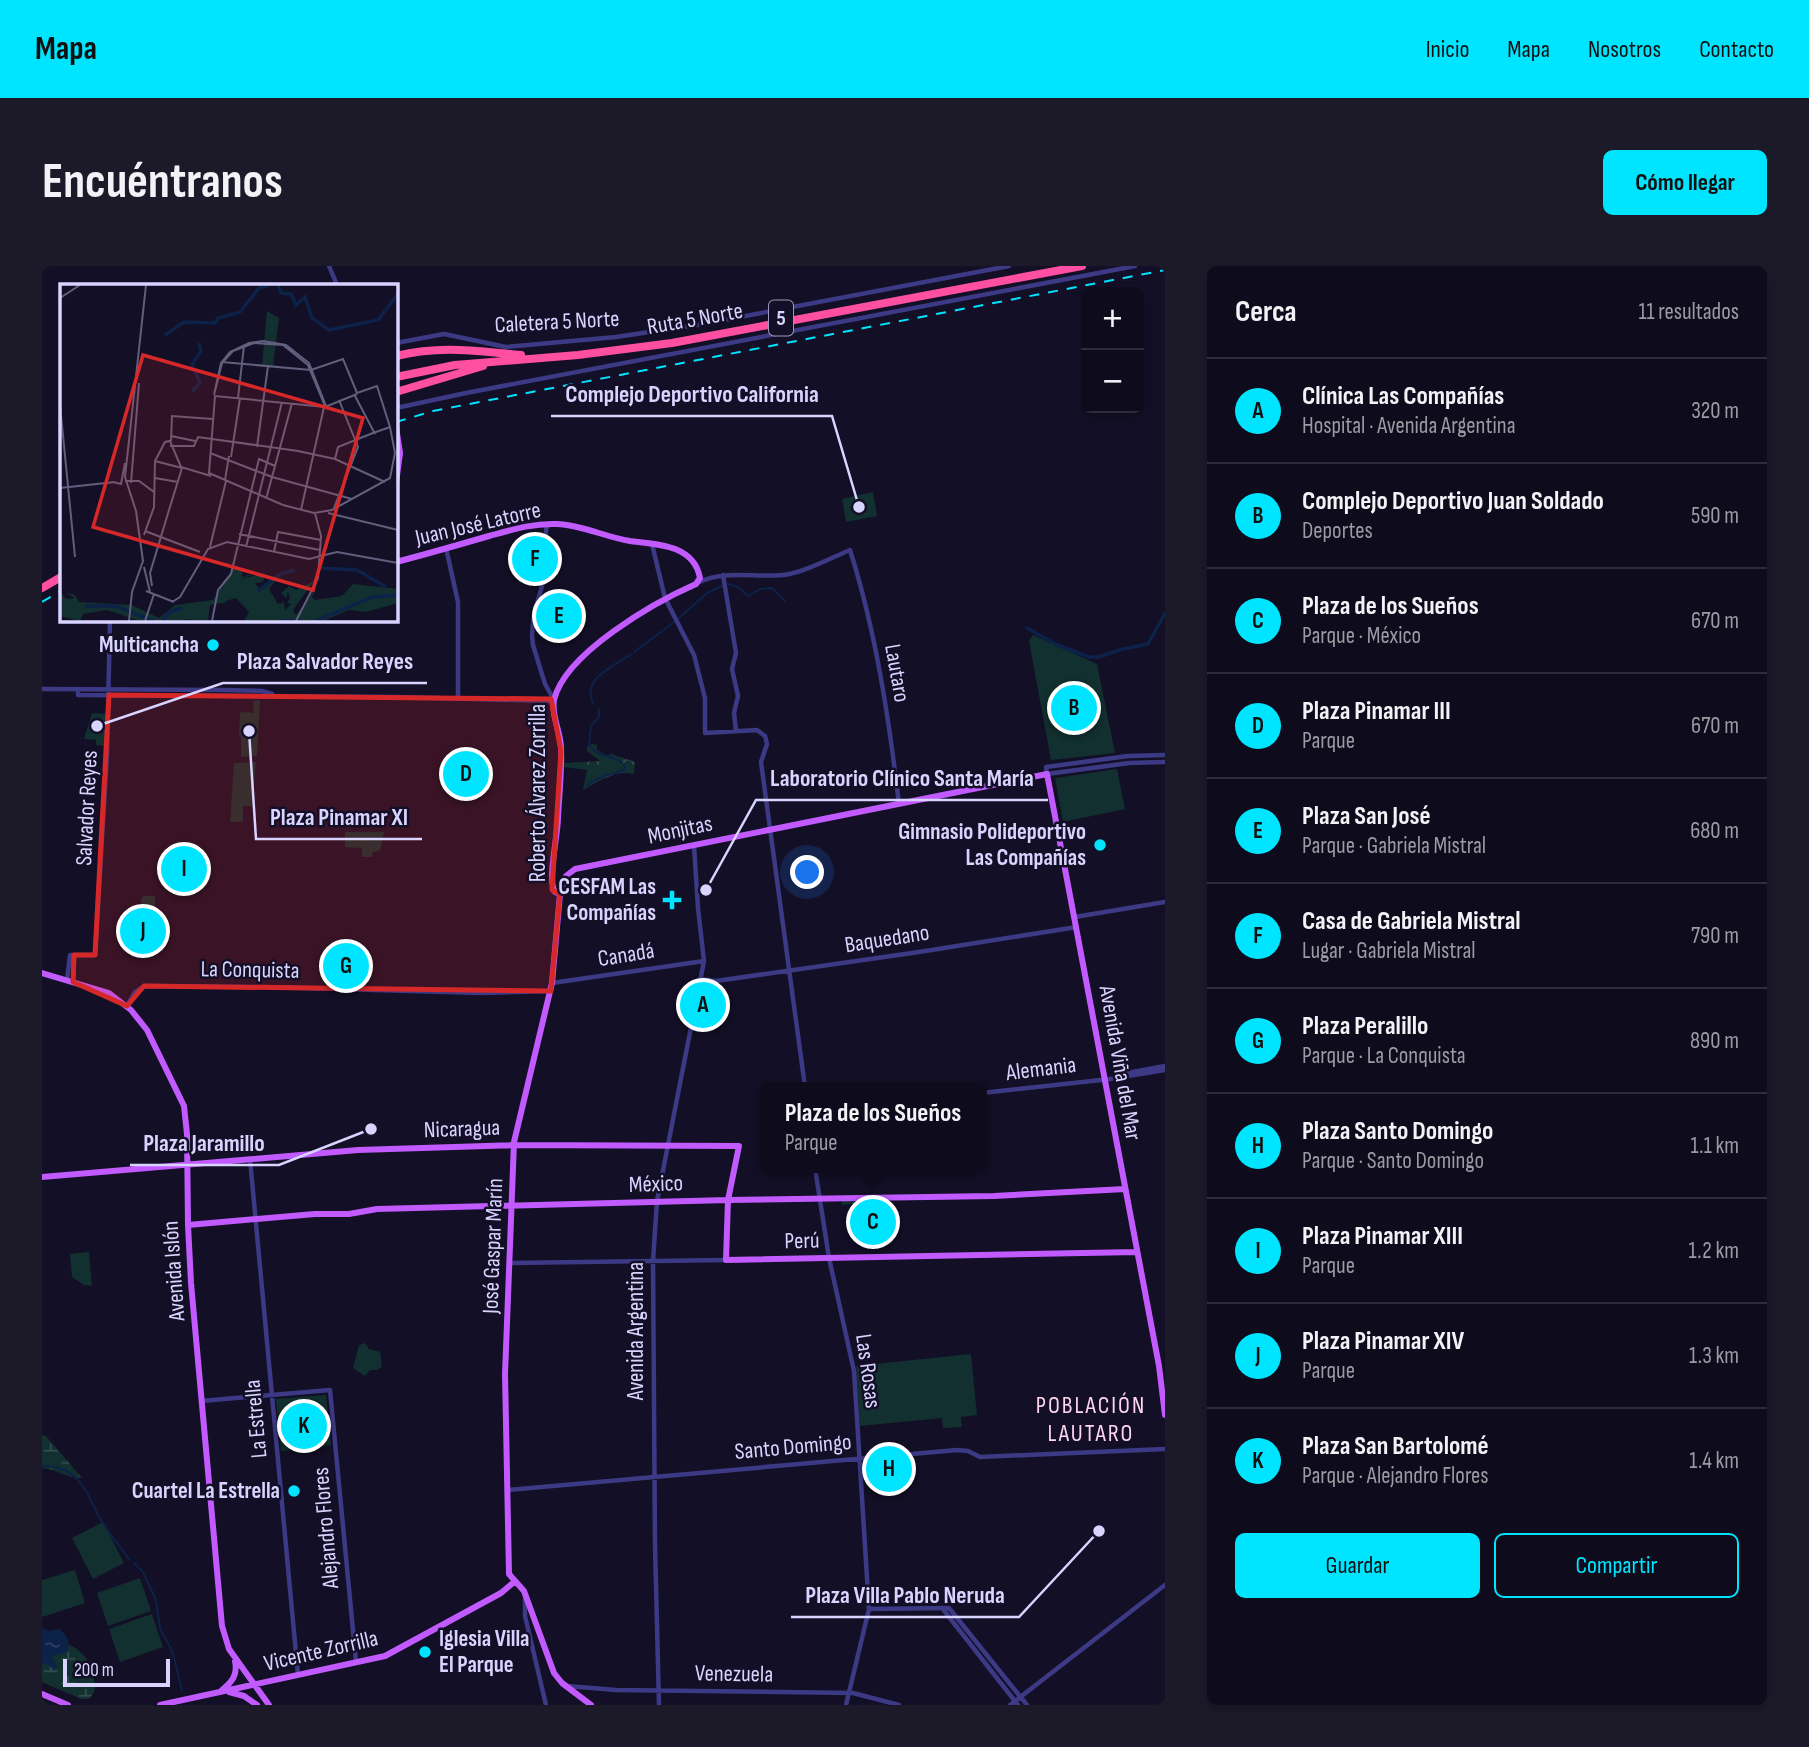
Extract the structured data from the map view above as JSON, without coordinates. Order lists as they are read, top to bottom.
{
  "streets": {
    "highway": ["5", "Ruta 5 Norte"],
    "main road": [
      "Juan José Latorre",
      "Roberto Álvarez Zorrilla",
      "Monjitas",
      "Avenida Viña del Mar",
      "Nicaragua",
      "México",
      "Perú",
      "José Gaspar Marín",
      "Avenida Islón",
      "Vicente Zorrilla"
    ],
    "street": [
      "Caletera 5 Norte",
      "Lautaro",
      "Salvador Reyes",
      "Baquedano",
      "Canadá",
      "La Conquista",
      "Alemania",
      "Avenida Argentina",
      "Las Rosas",
      "La Estrella",
      "Santo Domingo",
      "Alejandro Flores",
      "Venezuela"
    ]
  },
  "crossings": [
    ["Lautaro", "Roberto Álvarez Zorrilla"],
    ["Lautaro", "Monjitas"],
    ["Roberto Álvarez Zorrilla", "Monjitas"],
    ["Salvador Reyes", "Avenida Islón"],
    ["Monjitas", "Avenida Viña del Mar"],
    ["Monjitas", "José Gaspar Marín"],
    ["Monjitas", "Avenida Argentina"],
    ["Baquedano", "Avenida Viña del Mar"],
    ["Baquedano", "Avenida Argentina"],
    ["Canadá", "La Conquista"],
    ["Canadá", "José Gaspar Marín"],
    ["Canadá", "Avenida Argentina"],
    ["La Conquista", "José Gaspar Marín"],
    ["La Conquista", "Avenida Islón"],
    ["Avenida Viña del Mar", "Alemania"],
    ["Avenida Viña del Mar", "México"],
    ["Avenida Viña del Mar", "Perú"],
    ["Nicaragua", "México"],
    ["Nicaragua", "José Gaspar Marín"],
    ["Nicaragua", "Avenida Islón"],
    ["Nicaragua", "Avenida Argentina"],
    ["Nicaragua", "La Estrella"],
    ["México", "José Gaspar Marín"],
    ["México", "Avenida Islón"],
    ["México", "Avenida Argentina"],
    ["México", "Las Rosas"],
    ["México", "La Estrella"],
    ["Perú", "José Gaspar Marín"],
    ["Perú", "Avenida Argentina"],
    ["Perú", "Las Rosas"],
    ["José Gaspar Marín", "Santo Domingo"],
    ["José Gaspar Marín", "Vicente Zorrilla"],
    ["Avenida Islón", "Vicente Zorrilla"],
    ["Avenida Argentina", "Santo Domingo"],
    ["Avenida Argentina", "Venezuela"],
    ["Las Rosas", "Santo Domingo"],
    ["Las Rosas", "Venezuela"],
    ["La Estrella", "Alejandro Flores"],
    ["La Estrella", "Vicente Zorrilla"],
    ["Alejandro Flores", "Vicente Zorrilla"]
  ],
  "districts": ["POBLACIÓN LAUTARO"],
  "places": {
    "other": [
      "Complejo Deportivo California",
      "Multicancha",
      "Plaza Salvador Reyes",
      "Plaza Pinamar XI",
      "Gimnasio Polideportivo Las Compañías",
      "Laboratorio Clínico Santa María",
      "Plaza Jaramillo",
      "Cuartel La Estrella",
      "Plaza Villa Pablo Neruda",
      "Iglesia Villa El Parque"
    ],
    "health": ["CESFAM Las Compañías"]
  },
  "scale_bar": "200 m",
  "page": {
    "header": "Mapa",
    "nav": [
      "Inicio",
      "Mapa",
      "Nosotros",
      "Contacto"
    ],
    "buttons": [
      "Cómo llegar",
      ["Guardar", "Compartir"]
    ],
    "title": "Encuéntranos",
    "heading": ["Cerca", "11 resultados"],
    "map_buttons": ["+", "−"],
    "list": [
      {
        "mark": "A",
        "name": "Clínica Las Compañías",
        "note": "Hospital · Avenida Argentina",
        "value": "320 m"
      },
      {
        "mark": "B",
        "name": "Complejo Deportivo Juan Soldado",
        "note": "Deportes",
        "value": "590 m"
      },
      {
        "mark": "C",
        "name": "Plaza de los Sueños",
        "note": "Parque · México",
        "value": "670 m"
      },
      {
        "mark": "D",
        "name": "Plaza Pinamar III",
        "note": "Parque",
        "value": "670 m"
      },
      {
        "mark": "E",
        "name": "Plaza San José",
        "note": "Parque · Gabriela Mistral",
        "value": "680 m"
      },
      {
        "mark": "F",
        "name": "Casa de Gabriela Mistral",
        "note": "Lugar · Gabriela Mistral",
        "value": "790 m"
      },
      {
        "mark": "G",
        "name": "Plaza Peralillo",
        "note": "Parque · La Conquista",
        "value": "890 m"
      },
      {
        "mark": "H",
        "name": "Plaza Santo Domingo",
        "note": "Parque · Santo Domingo",
        "value": "1.1 km"
      },
      {
        "mark": "I",
        "name": "Plaza Pinamar XIII",
        "note": "Parque",
        "value": "1.2 km"
      },
      {
        "mark": "J",
        "name": "Plaza Pinamar XIV",
        "note": "Parque",
        "value": "1.3 km"
      },
      {
        "mark": "K",
        "name": "Plaza San Bartolomé",
        "note": "Parque · Alejandro Flores",
        "value": "1.4 km"
      }
    ],
    "pins": [
      "F",
      "E",
      "B",
      "D",
      "I",
      "J",
      "G",
      "A",
      "C",
      "K",
      "H"
    ],
    "popup": ["Plaza de los Sueños", "Parque"],
    "scale": "200 m"
  }
}
